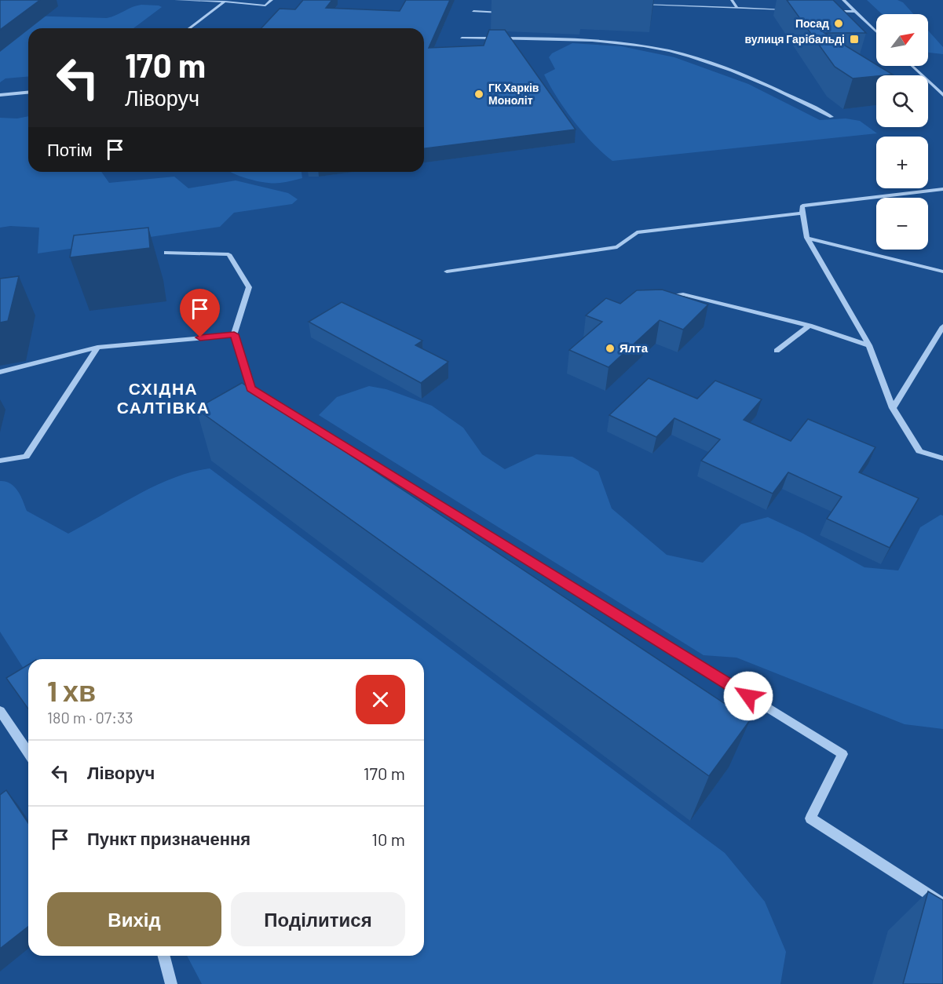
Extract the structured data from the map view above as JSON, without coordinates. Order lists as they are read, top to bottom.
{
  "districts": ["СХІДНА САЛТІВКА"],
  "places": {
    "other": ["Посад", "ГК Харків Моноліт", "Ялта"],
    "transit": ["вулиця Гарібальді"]
  },
  "north": "top right",
  "page": {
    "map_buttons": ["+", "−"],
    "turn": ["170 m", "Ліворуч"],
    "then": "Потім",
    "heading": ["1 хв", "180 m · 07:33"],
    "list": [
      {
        "name": "Ліворуч",
        "value": "170 m"
      },
      {
        "name": "Пункт призначення",
        "value": "10 m"
      }
    ],
    "buttons": ["Вихід", "Поділитися"]
  }
}
